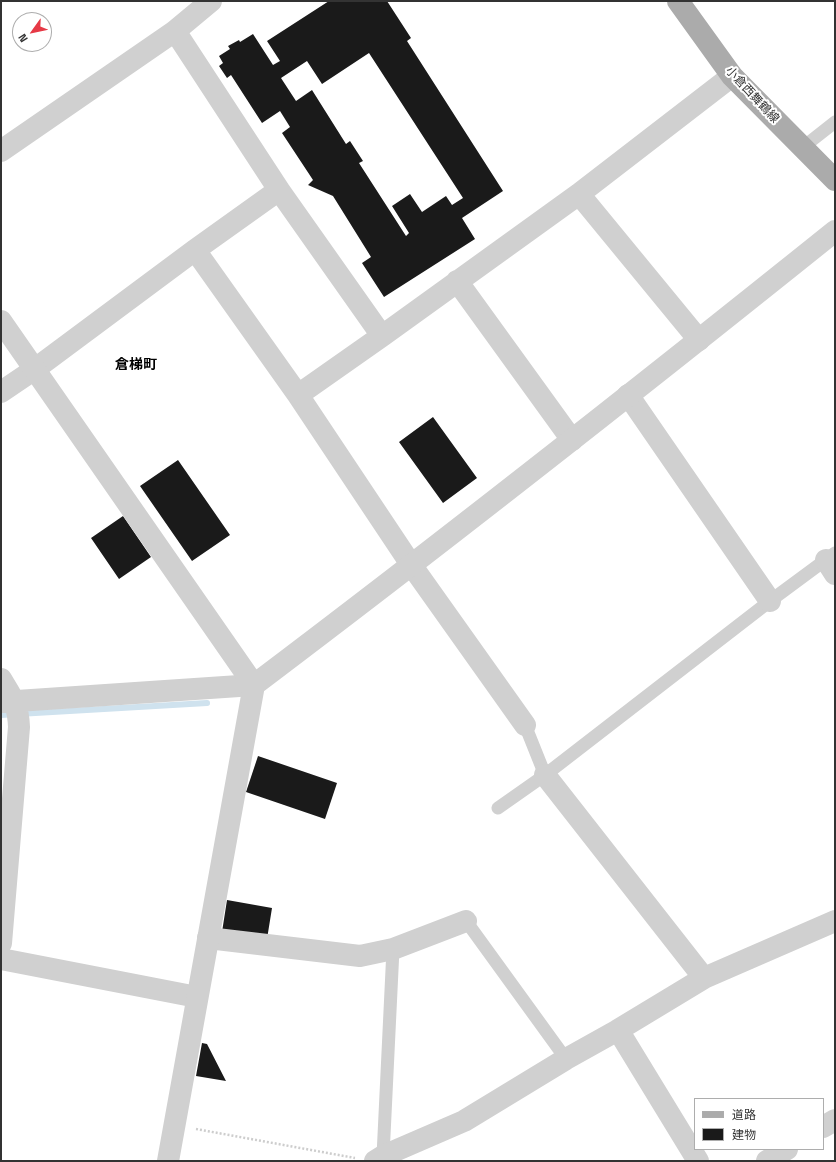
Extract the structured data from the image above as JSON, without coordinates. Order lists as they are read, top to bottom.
{
  "streets": {
    "main road": ["小倉西舞鶴線"]
  },
  "districts": ["倉梯町"],
  "legend": ["道路", "建物"],
  "north": "bottom left"
}
